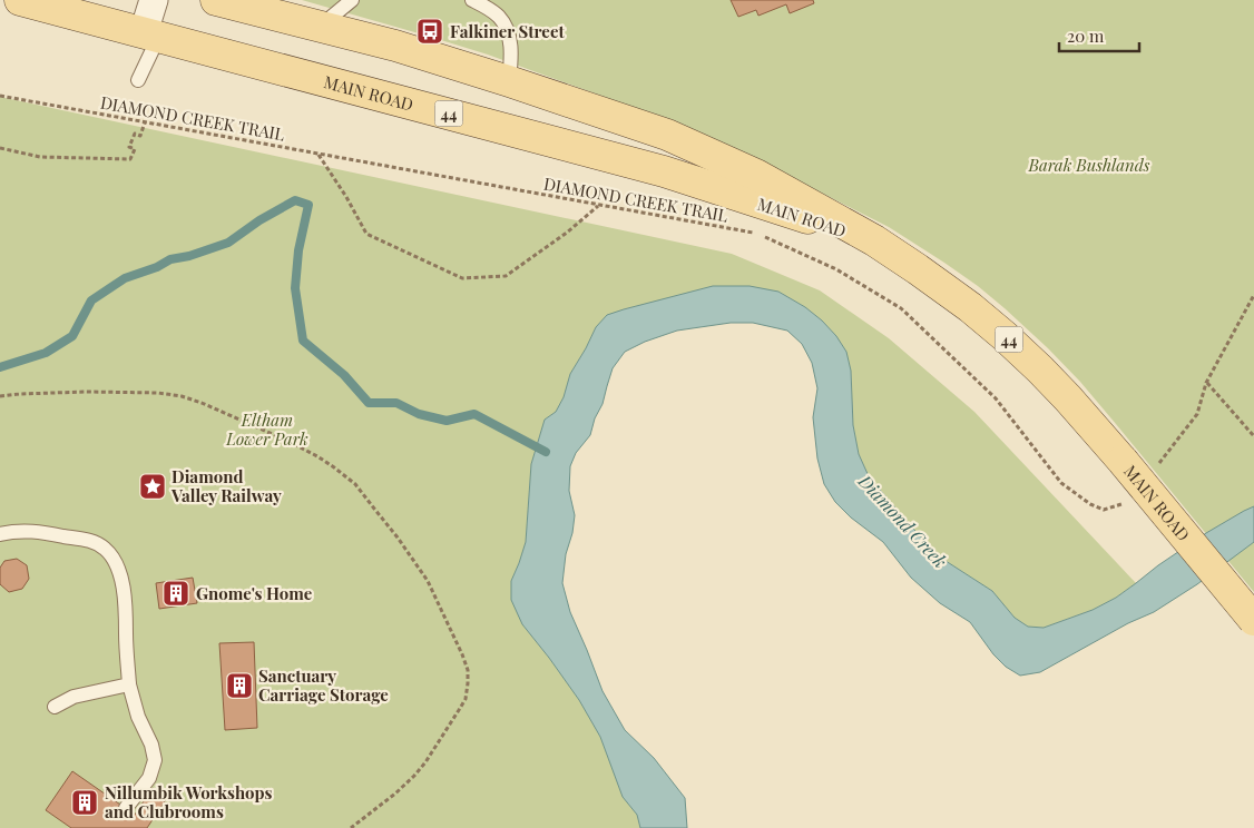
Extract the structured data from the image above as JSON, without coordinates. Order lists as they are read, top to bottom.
{
  "streets": {
    "main road": ["MAIN ROAD", "44"],
    "path": ["DIAMOND CREEK TRAIL"]
  },
  "water": ["Diamond Creek"],
  "parks": ["Barak Bushlands", "Eltham Lower Park"],
  "places": {
    "bus stop": ["Falkiner Street"],
    "place": ["Diamond Valley Railway"],
    "building": ["Gnome's Home", "Sanctuary Carriage Storage", "Nillumbik Workshops and Clubrooms"]
  },
  "scale_bar": "20 m"
}
